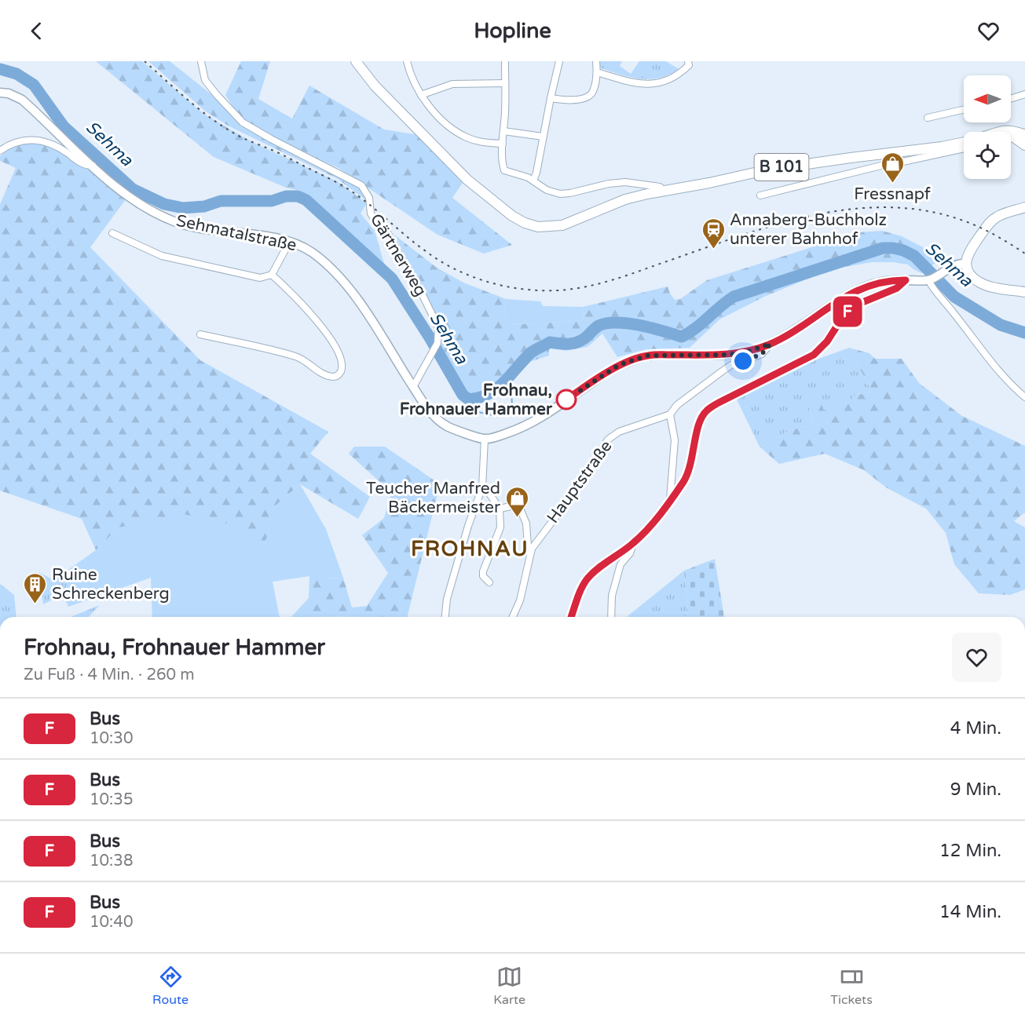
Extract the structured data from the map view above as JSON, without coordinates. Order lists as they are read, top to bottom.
{
  "streets": {
    "main road": ["B 101", "Sehmatalstraße"],
    "street": ["Gärtnerweg", "Hauptstraße"]
  },
  "crossings": [
    ["Sehmatalstraße", "Gärtnerweg"]
  ],
  "districts": ["FROHNAU"],
  "water": ["Sehma"],
  "places": {
    "shop": ["Fressnapf", "Teucher Manfred Bäckermeister"],
    "station": ["Annaberg-Buchholz unterer Bahnhof"],
    "other": ["Frohnau, Frohnauer Hammer"],
    "building": ["Ruine Schreckenberg"]
  },
  "lines": ["bus line F"],
  "north": "left",
  "page": {
    "header": "Hopline",
    "on_map": "F",
    "heading": ["Frohnau, Frohnauer Hammer", "Zu Fuß · 4 Min. · 260 m"],
    "list": [
      {
        "mark": "F",
        "name": "Bus",
        "note": "10:30",
        "value": "4 Min."
      },
      {
        "mark": "F",
        "name": "Bus",
        "note": "10:35",
        "value": "9 Min."
      },
      {
        "mark": "F",
        "name": "Bus",
        "note": "10:38",
        "value": "12 Min."
      },
      {
        "mark": "F",
        "name": "Bus",
        "note": "10:40",
        "value": "14 Min."
      }
    ],
    "tabs": ["Route", "Karte", "Tickets"]
  }
}
